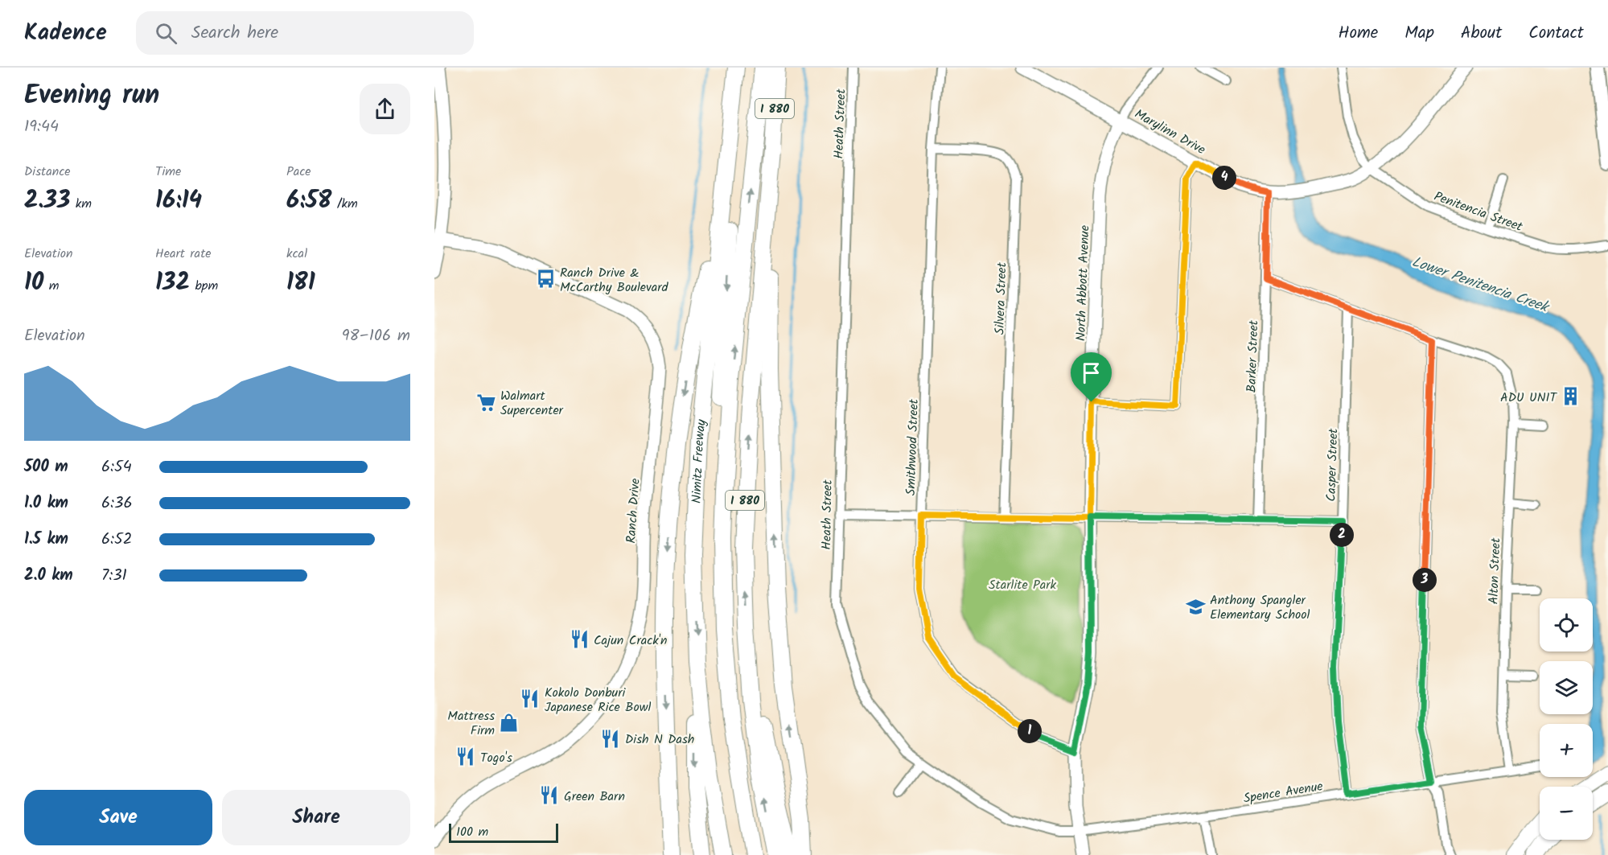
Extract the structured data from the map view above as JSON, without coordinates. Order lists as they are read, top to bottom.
{
  "streets": {
    "highway": ["I 880", "Nimitz Freeway"],
    "street": [
      "Heath Street",
      "Marylinn Drive",
      "Penitencia Street",
      "North Abbott Avenue",
      "Silvera Street",
      "Barker Street",
      "Smithwood Street",
      "Casper Street",
      "Ranch Drive",
      "Alton Street",
      "Spence Avenue"
    ]
  },
  "crossings": [
    ["Heath Street", "North Abbott Avenue"],
    ["Heath Street", "Spence Avenue"],
    ["Marylinn Drive", "Penitencia Street"],
    ["Marylinn Drive", "North Abbott Avenue"],
    ["Marylinn Drive", "Barker Street"],
    ["North Abbott Avenue", "Smithwood Street"],
    ["North Abbott Avenue", "Spence Avenue"],
    ["Silvera Street", "Smithwood Street"],
    ["Casper Street", "Spence Avenue"],
    ["Alton Street", "Spence Avenue"]
  ],
  "water": ["Lower Penitencia Creek"],
  "parks": ["Starlite Park"],
  "places": {
    "bus stop": ["Ranch Drive & McCarthy Boulevard"],
    "building": ["ADU UNIT"],
    "supermarket": ["Walmart Supercenter"],
    "school or university": ["Anthony Spangler Elementary School"],
    "restaurant": [
      "Cajun Crack'n",
      "Kokolo Donburi Japanese Rice Bowl",
      "Dish N Dash",
      "Togo's",
      "Green Barn"
    ],
    "shop": ["Mattress Firm"]
  },
  "scale_bar": "100 m",
  "page": {
    "header": "Kadence",
    "search": "Search here",
    "nav": [
      "Home",
      "Map",
      "About",
      "Contact"
    ],
    "heading": ["Evening run", "19:44"],
    "stats": [
      ["Distance", "2.33 km"],
      ["Time", "16:14"],
      ["Pace", "6:58 /km"],
      ["Elevation", "10 m"],
      ["Heart rate", "132 bpm"],
      ["kcal", "181"]
    ],
    "pins": [
      "4",
      "2",
      "3",
      "1"
    ],
    "chart": ["Elevation", "98–106 m"],
    "list": [
      {
        "name": "500 m",
        "note": "6:54"
      },
      {
        "name": "1.0 km",
        "note": "6:36"
      },
      {
        "name": "1.5 km",
        "note": "6:52"
      },
      {
        "name": "2.0 km",
        "note": "7:31"
      }
    ],
    "map_buttons": ["+", "−"],
    "buttons": ["Save", "Share"],
    "scale": "100 m"
  }
}
